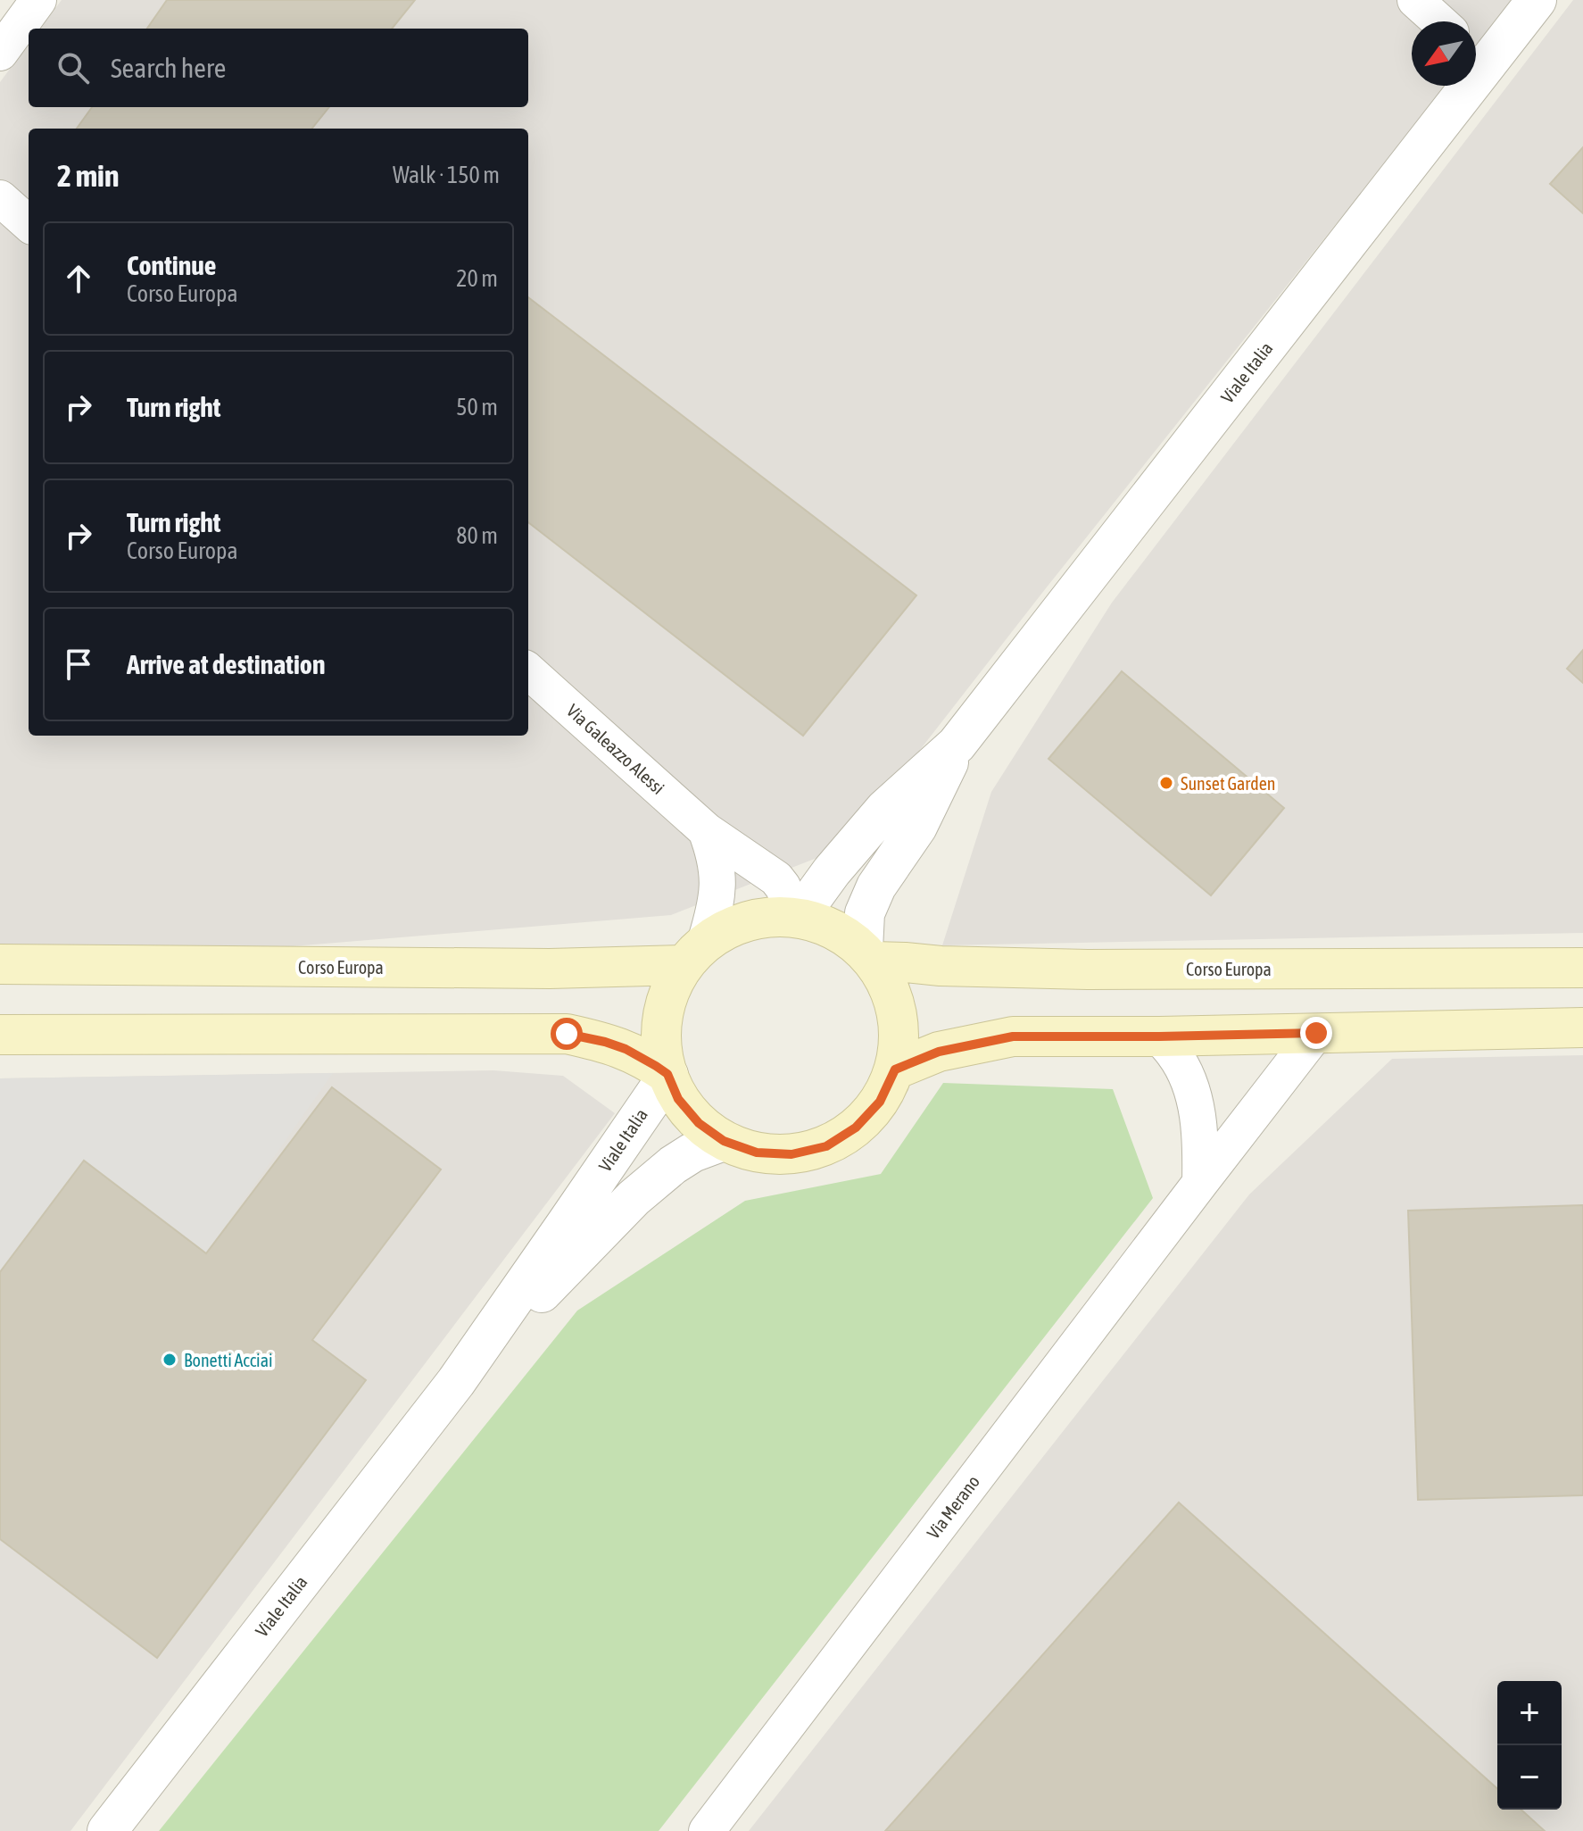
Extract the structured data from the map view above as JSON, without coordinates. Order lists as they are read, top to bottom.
{
  "streets": {
    "main road": ["Corso Europa"],
    "street": ["Viale Italia", "Via Galeazzo Alessi", "Via Merano"]
  },
  "crossings": [
    ["Viale Italia", "Via Galeazzo Alessi"],
    ["Viale Italia", "Corso Europa"],
    ["Via Galeazzo Alessi", "Corso Europa"]
  ],
  "places": ["Sunset Garden", "Bonetti Acciai"],
  "north": "bottom left",
  "page": {
    "search": "Search here",
    "heading": ["2 min", "Walk · 150 m"],
    "list": [
      ["Continue", "Corso Europa", "20 m"],
      ["Turn right", "50 m"],
      ["Turn right", "Corso Europa", "80 m"],
      "Arrive at destination"
    ],
    "map_buttons": ["+", "−"]
  }
}
